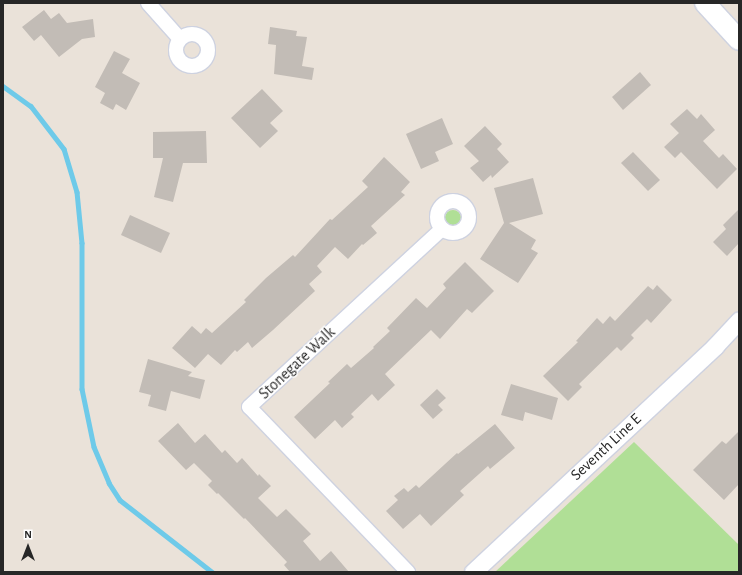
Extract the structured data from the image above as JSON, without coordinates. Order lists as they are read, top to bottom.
{
  "streets": {
    "street": ["Stonegate Walk", "Seventh Line E"]
  },
  "north": "top"
}
